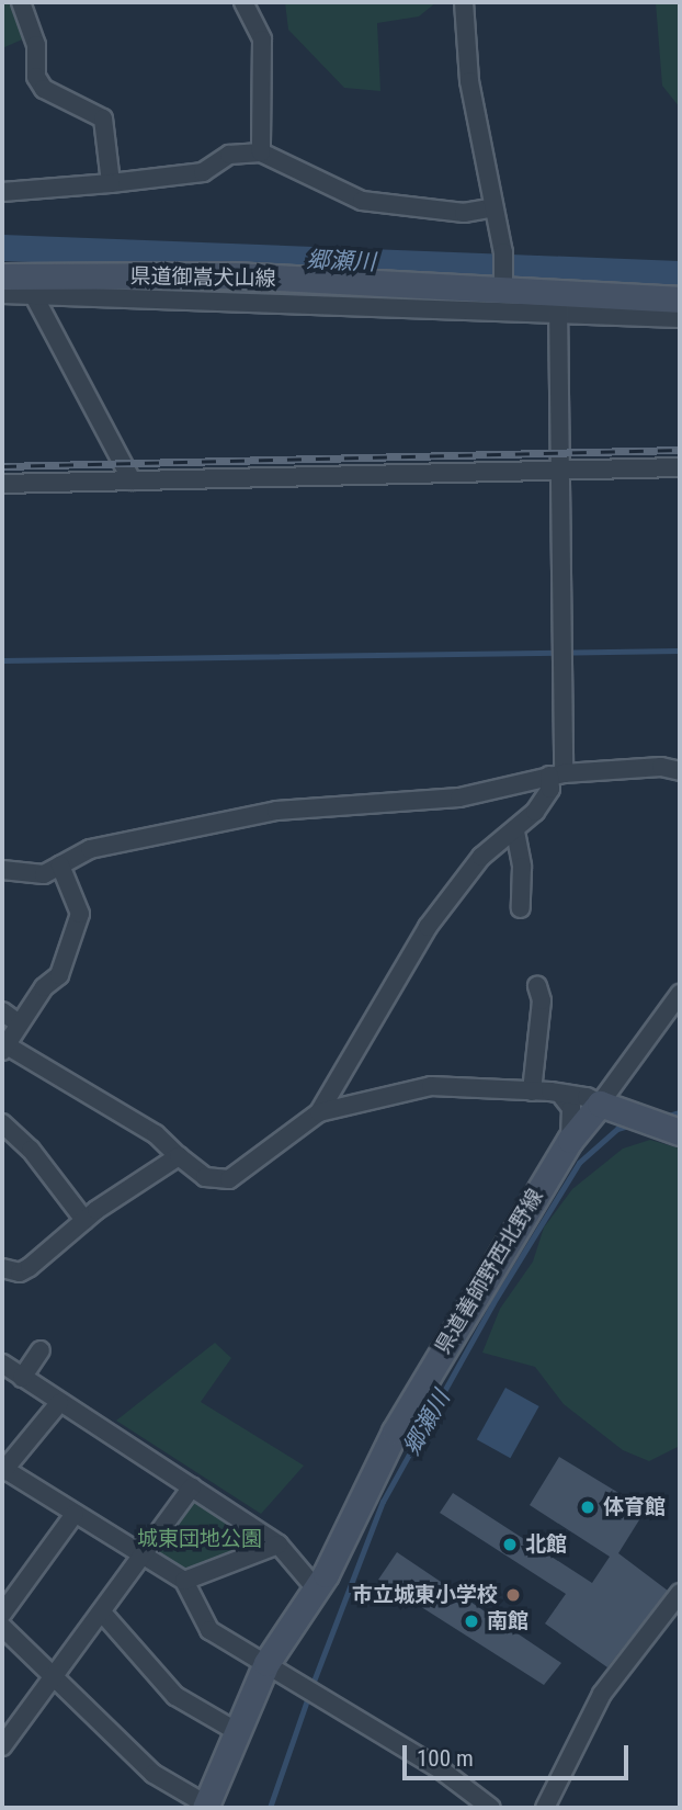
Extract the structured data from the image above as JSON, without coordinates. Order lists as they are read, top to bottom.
{
  "streets": {
    "main road": ["県道御嵩犬山線", "県道善師野西北野線"]
  },
  "water": ["郷瀬川"],
  "parks": ["城東団地公園"],
  "places": [
    "体育館",
    "北館",
    "市立城東小学校",
    "南館"
  ],
  "scale_bar": "100 m"
}
